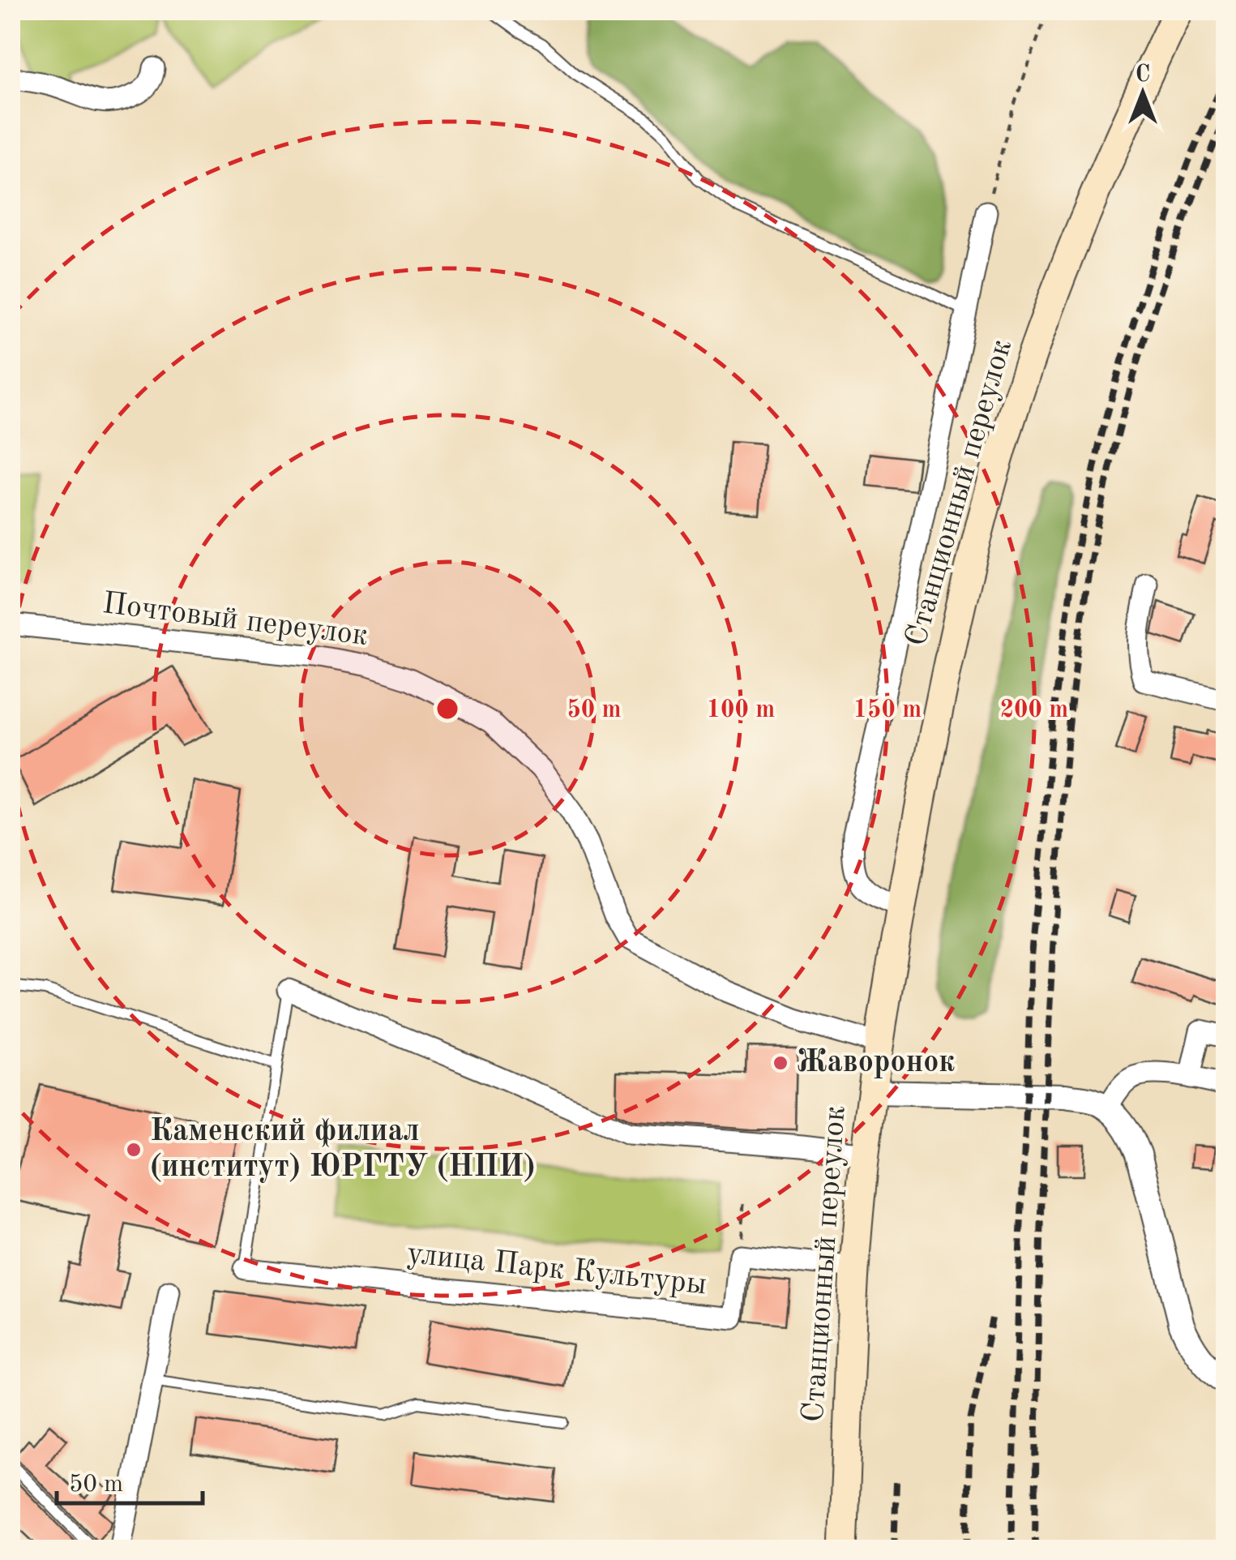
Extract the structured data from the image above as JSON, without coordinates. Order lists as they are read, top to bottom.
{
  "streets": {
    "main road": ["Станционный переулок"],
    "street": ["Почтовый переулок", "улица Парк Культуры"]
  },
  "crossings": [
    ["Станционный переулок", "Почтовый переулок"],
    ["Станционный переулок", "улица Парк Культуры"]
  ],
  "places": ["Жаворонок", "Каменский филиал (институт) ЮРГТУ (НПИ)"],
  "scale_bar": "50 m",
  "north": "top",
  "rings": [
    "50 m",
    "100 m",
    "150 m",
    "200 m"
  ]
}
